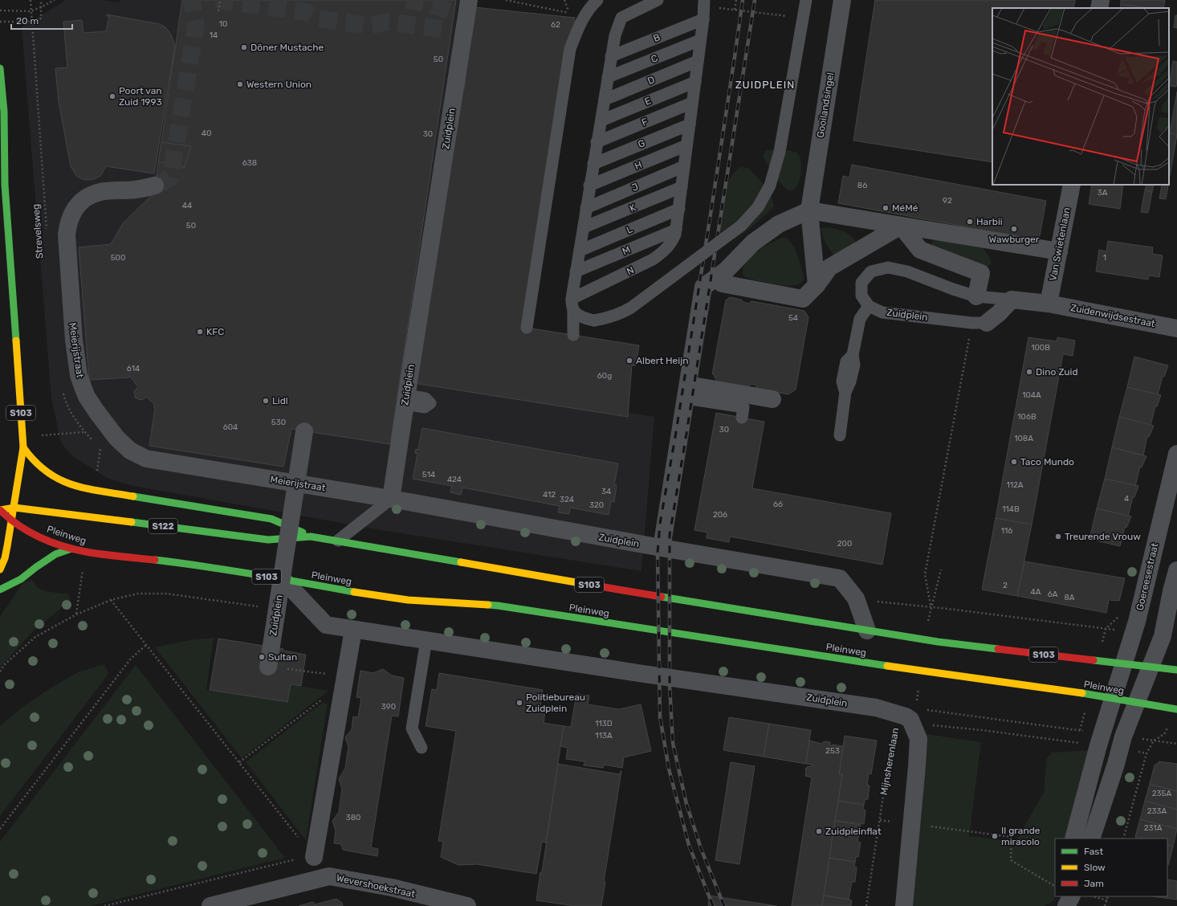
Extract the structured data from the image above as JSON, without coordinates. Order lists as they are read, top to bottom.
{
  "streets": {
    "main road": ["S103", "S122", "Pleinweg"],
    "street": [
      "Gooilandsingel",
      "Zuidplein",
      "Van Swietenlaan",
      "Zuidenwijdsestraat",
      "Meierijstraat",
      "Goereesestraat",
      "Wevershoekstraat"
    ],
    "lane": [
      "B",
      "C",
      "D",
      "E",
      "F",
      "G",
      "H",
      "J",
      "K",
      "L",
      "M",
      "N"
    ],
    "path": ["Strevelsweg", "Mijnsherenlaan"]
  },
  "crossings": [
    ["B", "N"],
    ["C", "N"],
    ["D", "N"],
    ["E", "N"],
    ["F", "N"],
    ["Zuidplein", "Meierijstraat"],
    ["Zuidplein", "Pleinweg"],
    ["Zuidplein", "Mijnsherenlaan"],
    ["G", "N"],
    ["H", "N"],
    ["J", "N"],
    ["K", "N"],
    ["L", "N"],
    ["Van Swietenlaan", "Zuidenwijdsestraat"],
    ["M", "N"],
    ["S103", "Pleinweg"],
    ["Pleinweg", "Goereesestraat"],
    ["Pleinweg", "Mijnsherenlaan"]
  ],
  "districts": ["ZUIDPLEIN"],
  "places": [
    "Döner Mustache",
    "Western Union",
    "Poort van Zuid 1993",
    "MéMé",
    "Harbii",
    "Wawburger",
    "KFC",
    "Albert Heijn",
    "Dino Zuid",
    "Lidl",
    "Taco Mundo",
    "Treurende Vrouw",
    "Sultan",
    "Politiebureau Zuidplein",
    "Zuidpleinflat",
    "Il grande miracolo"
  ],
  "house_numbers": [
    "10",
    "62",
    "14",
    "50",
    "40",
    "30",
    "638",
    "86",
    "3A",
    "92",
    "44",
    "50",
    "500",
    "1",
    "54",
    "100B",
    "614",
    "60g",
    "104A",
    "106B",
    "530",
    "604",
    "30",
    "108A",
    "514",
    "424",
    "112A",
    "34",
    "412",
    "4",
    "324",
    "66",
    "320",
    "114B",
    "206",
    "116",
    "200",
    "2",
    "4A",
    "6A",
    "8A",
    "390",
    "113D",
    "113A",
    "253",
    "235A",
    "233A",
    "380",
    "231A"
  ],
  "legend": ["Fast", "Slow", "Jam"],
  "scale_bar": "20 m"
}
